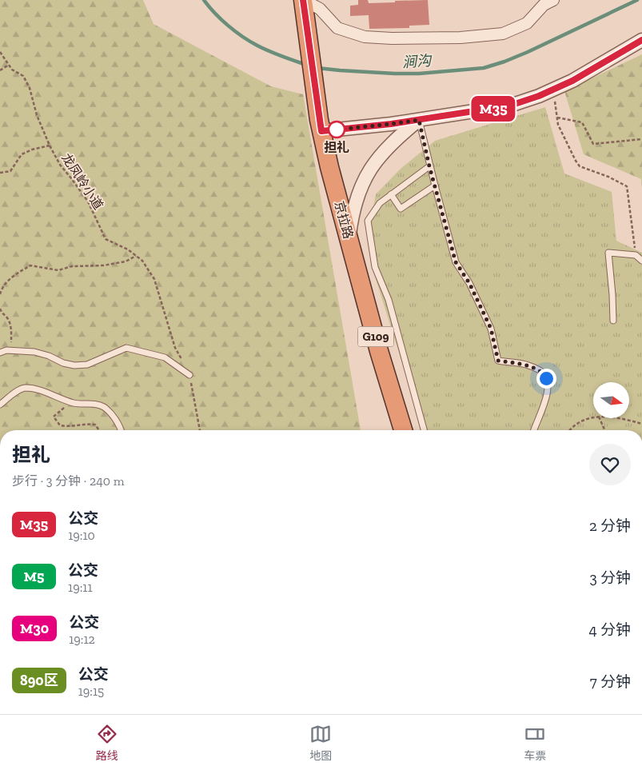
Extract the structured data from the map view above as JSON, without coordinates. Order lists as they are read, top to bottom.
{
  "streets": {
    "highway": ["京拉路", "G109"],
    "path": ["龙凤岭小道"]
  },
  "water": ["涧沟"],
  "places": ["担礼"],
  "lines": ["bus line M35"],
  "north": "right",
  "page": {
    "on_map": "M35",
    "heading": ["担礼", "步行 · 3 分钟 · 240 m"],
    "list": [
      {
        "mark": "M35",
        "name": "公交",
        "note": "19:10",
        "value": "2 分钟"
      },
      {
        "mark": "M5",
        "name": "公交",
        "note": "19:11",
        "value": "3 分钟"
      },
      {
        "mark": "M30",
        "name": "公交",
        "note": "19:12",
        "value": "4 分钟"
      },
      {
        "mark": "890区",
        "name": "公交",
        "note": "19:15",
        "value": "7 分钟"
      }
    ],
    "tabs": ["路线", "地图", "车票"]
  }
}
